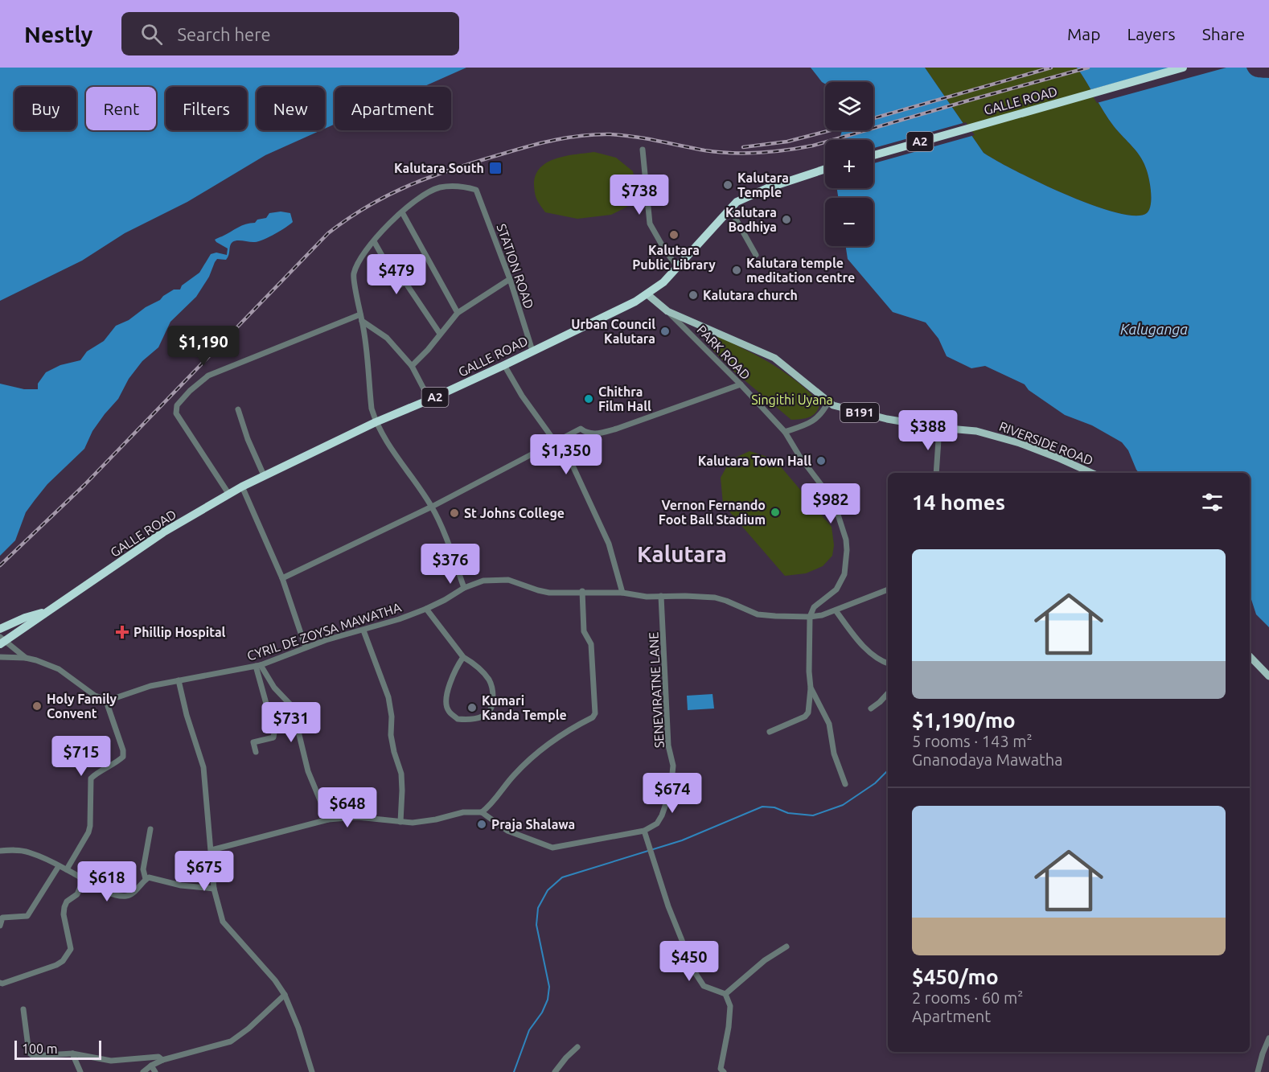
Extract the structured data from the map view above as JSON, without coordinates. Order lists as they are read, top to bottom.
{
  "streets": {
    "highway": ["GALLE ROAD", "A2"],
    "main road": ["B191", "RIVERSIDE ROAD"],
    "street": [
      "STATION ROAD",
      "PARK ROAD",
      "CYRIL DE ZOYSA MAWATHA",
      "SENEVIRATNE LANE"
    ]
  },
  "crossings": [
    ["GALLE ROAD", "STATION ROAD"],
    ["GALLE ROAD", "RIVERSIDE ROAD"],
    ["PARK ROAD", "RIVERSIDE ROAD"],
    ["PARK ROAD", "CYRIL DE ZOYSA MAWATHA"],
    ["CYRIL DE ZOYSA MAWATHA", "SENEVIRATNE LANE"]
  ],
  "districts": ["Kalutara"],
  "water": ["Kaluganga"],
  "parks": ["Singithi Uyana"],
  "places": {
    "transit": ["Kalutara South"],
    "other": [
      "Kalutara Temple",
      "Kalutara Bodhiya",
      "Kalutara Public Library",
      "Kalutara temple meditation centre",
      "Kalutara church",
      "Urban Council Kalutara",
      "Chithra Film Hall",
      "Kalutara Town Hall",
      "Vernon Fernando Foot Ball Stadium",
      "St Johns College",
      "Holy Family Convent",
      "Kumari Kanda Temple",
      "Praja Shalawa"
    ],
    "health": ["Phillip Hospital"]
  },
  "scale_bar": "100 m",
  "page": {
    "header": "Nestly",
    "search": "Search here",
    "nav": ["Map", "Layers", "Share"],
    "map_buttons": ["+", "−"],
    "chip": [
      "Buy",
      "Rent",
      "Filters",
      "New",
      "Apartment"
    ],
    "price": [
      "$738",
      "$479",
      "$1,190",
      "$388",
      "$1,350",
      "$982",
      "$376",
      "$731",
      "$715",
      "$674",
      "$648",
      "$675",
      "$618",
      "$450"
    ],
    "heading": "14 homes",
    "list": [
      {
        "name": "$1,190/mo",
        "note": "5 rooms · 143 m² · Gnanodaya Mawatha"
      },
      {
        "name": "$450/mo",
        "note": "2 rooms · 60 m² · Apartment"
      }
    ],
    "scale": "100 m"
  }
}
